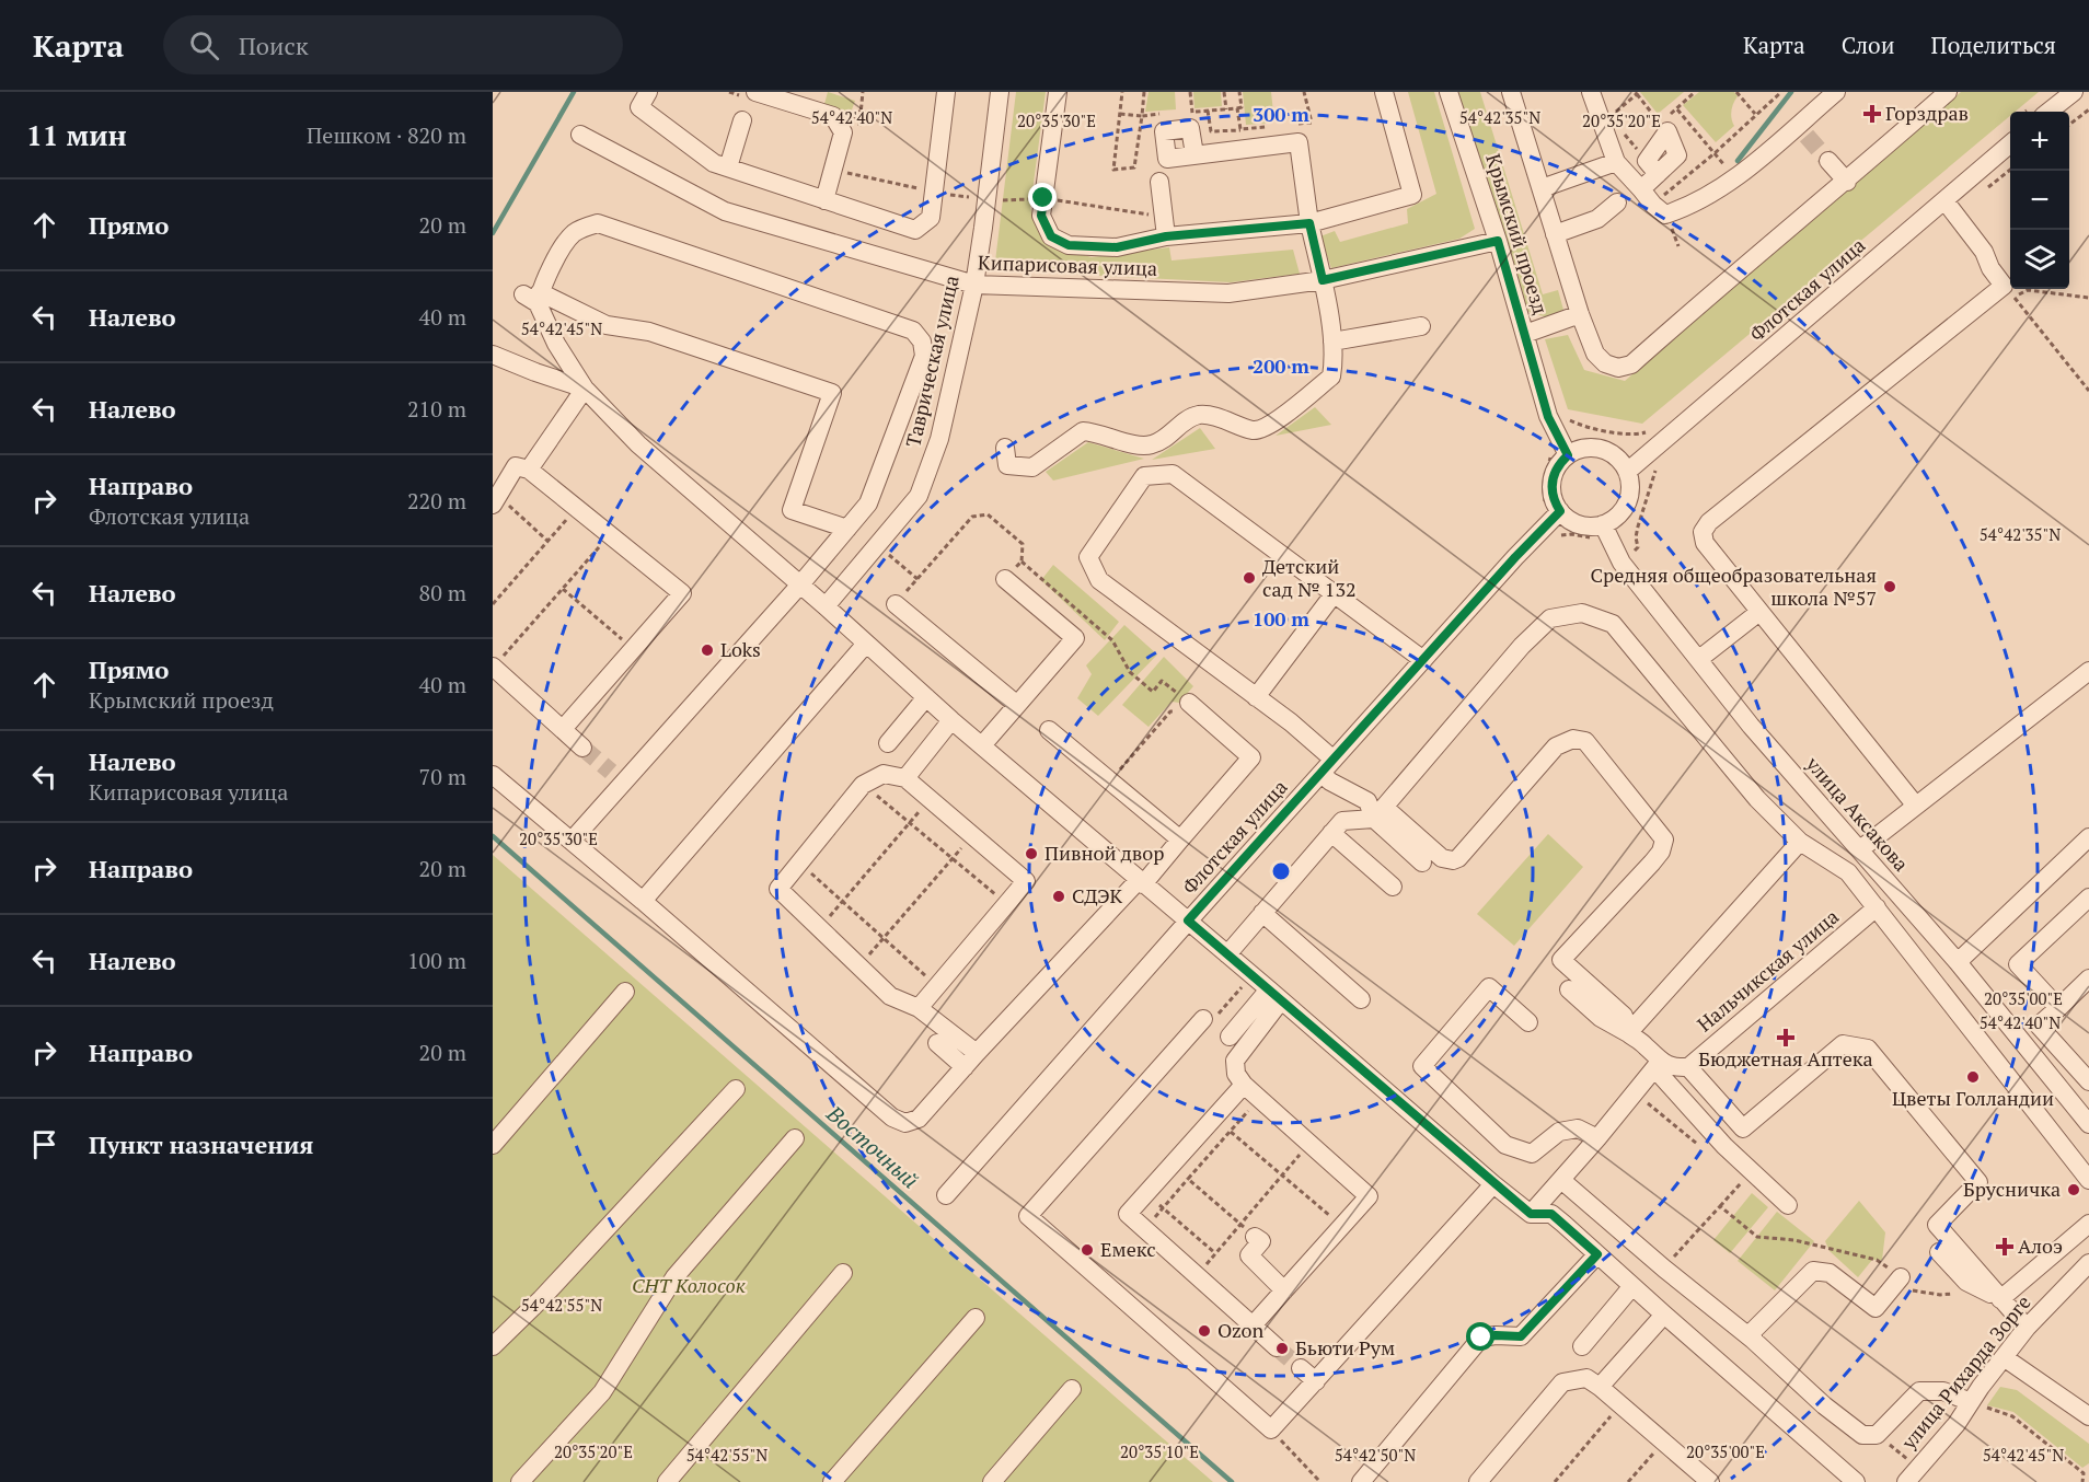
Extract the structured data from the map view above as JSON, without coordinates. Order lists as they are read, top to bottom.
{
  "streets": {
    "street": [
      "Крымский проезд",
      "Кипарисовая улица",
      "Флотская улица",
      "Таврическая улица",
      "улица Аксакова",
      "Нальчикская улица",
      "улица Рихарда Зорге"
    ]
  },
  "crossings": [
    ["Крымский проезд", "Кипарисовая улица"],
    ["Кипарисовая улица", "Таврическая улица"],
    ["Флотская улица", "улица Аксакова"]
  ],
  "water": ["Восточный"],
  "parks": ["СНТ Колосок"],
  "places": {
    "health": ["Горздрав", "Бюджетная Аптека", "Алоэ"],
    "other": [
      "Детский сад № 132",
      "Средняя общеобразовательная школа №57",
      "Loks",
      "Пивной двор",
      "СДЭК",
      "Цветы Голландии",
      "Брусничка",
      "Емекс",
      "Ozon",
      "Бьюти Рум"
    ]
  },
  "page": {
    "header": "Карта",
    "search": "Поиск",
    "nav": ["Карта", "Слои", "Поделиться"],
    "heading": ["11 мин", "Пешком · 820 m"],
    "map_buttons": ["+", "−"],
    "list": [
      ["Прямо", "20 m"],
      ["Налево", "40 m"],
      ["Налево", "210 m"],
      ["Направо", "Флотская улица", "220 m"],
      ["Налево", "80 m"],
      ["Прямо", "Крымский проезд", "40 m"],
      ["Налево", "Кипарисовая улица", "70 m"],
      ["Направо", "20 m"],
      ["Налево", "100 m"],
      ["Направо", "20 m"],
      "Пункт назначения"
    ]
  },
  "coordinates": [
    "54°42'40\"N",
    "54°42'35\"N",
    "20°35'30\"E",
    "20°35'20\"E",
    "54°42'45\"N",
    "20°35'00\"E",
    "54°42'55\"N",
    "20°35'10\"E",
    "54°42'50\"N"
  ],
  "rings": ["300 m", "200 m", "100 m"]
}
